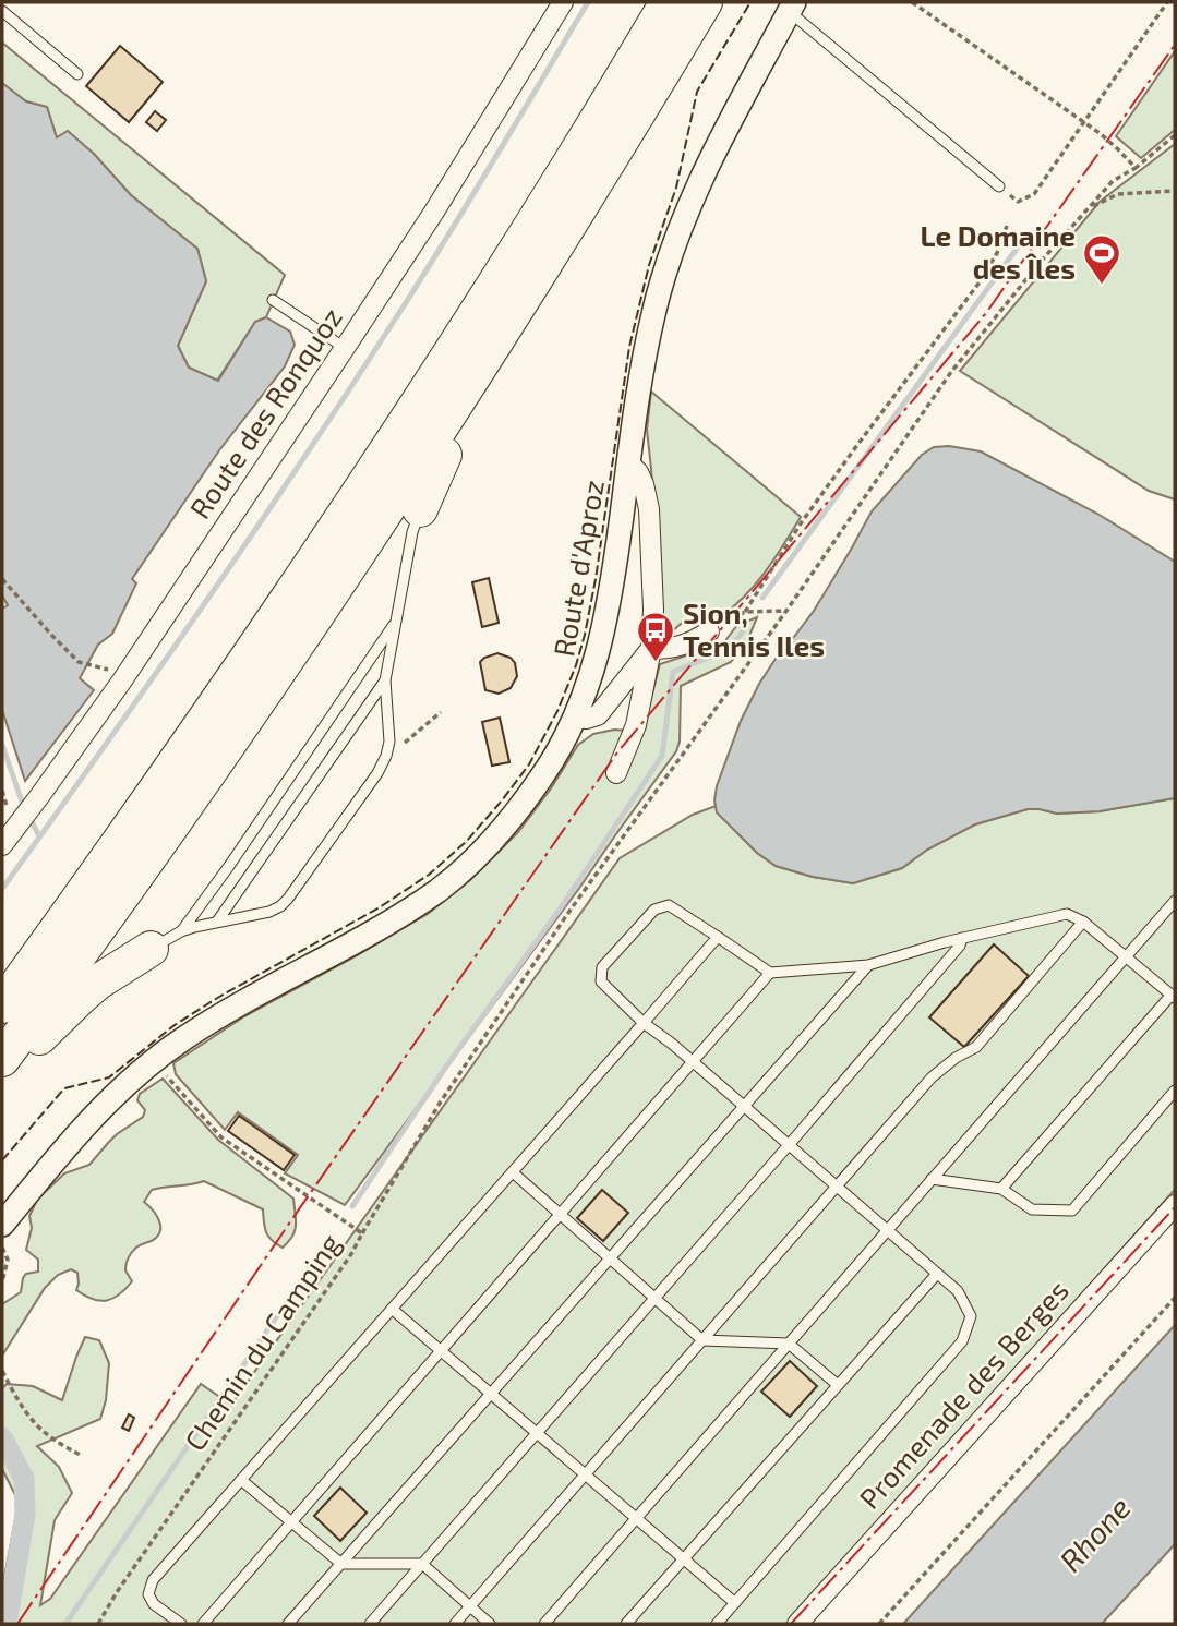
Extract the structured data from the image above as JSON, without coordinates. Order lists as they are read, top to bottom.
{
  "streets": {
    "street": ["Route des Ronquoz", "Route d'Aproz", "Promenade des Berges"],
    "path": ["Chemin du Camping"]
  },
  "crossings": [
    ["Route d'Aproz", "Chemin du Camping"]
  ],
  "water": ["Rhone"],
  "places": {
    "sports": ["Le Domaine des Îles"],
    "bus stop": ["Sion, Tennis Iles"]
  }
}
